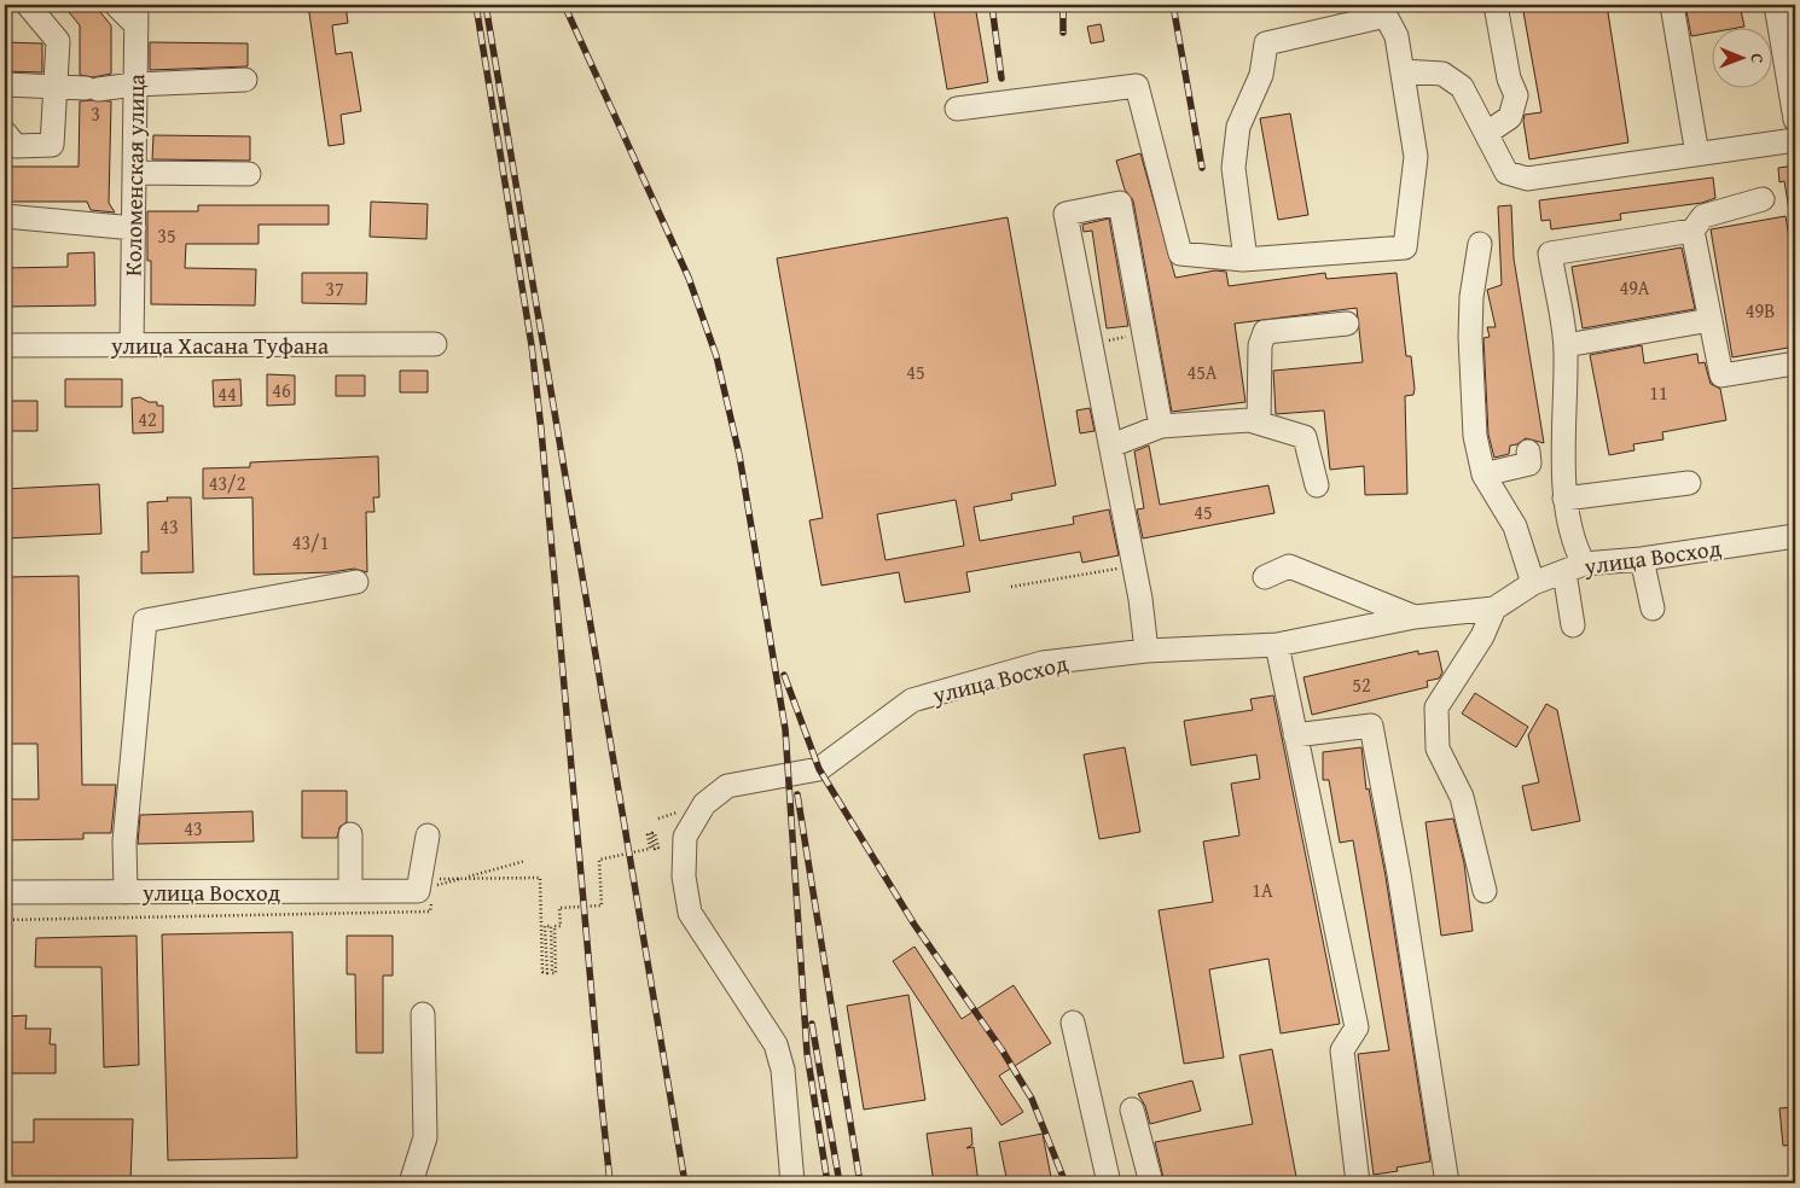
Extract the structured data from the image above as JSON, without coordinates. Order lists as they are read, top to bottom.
{
  "streets": {
    "street": ["Коломенская улица", "улица Хасана Туфана", "улица Восход"]
  },
  "crossings": [
    ["Коломенская улица", "улица Хасана Туфана"]
  ],
  "house_numbers": [
    "3",
    "35",
    "49А",
    "37",
    "49В",
    "45",
    "45А",
    "46",
    "11",
    "44",
    "42",
    "43/2",
    "45",
    "43",
    "43/1",
    "52",
    "43",
    "1А"
  ],
  "north": "right"
}
